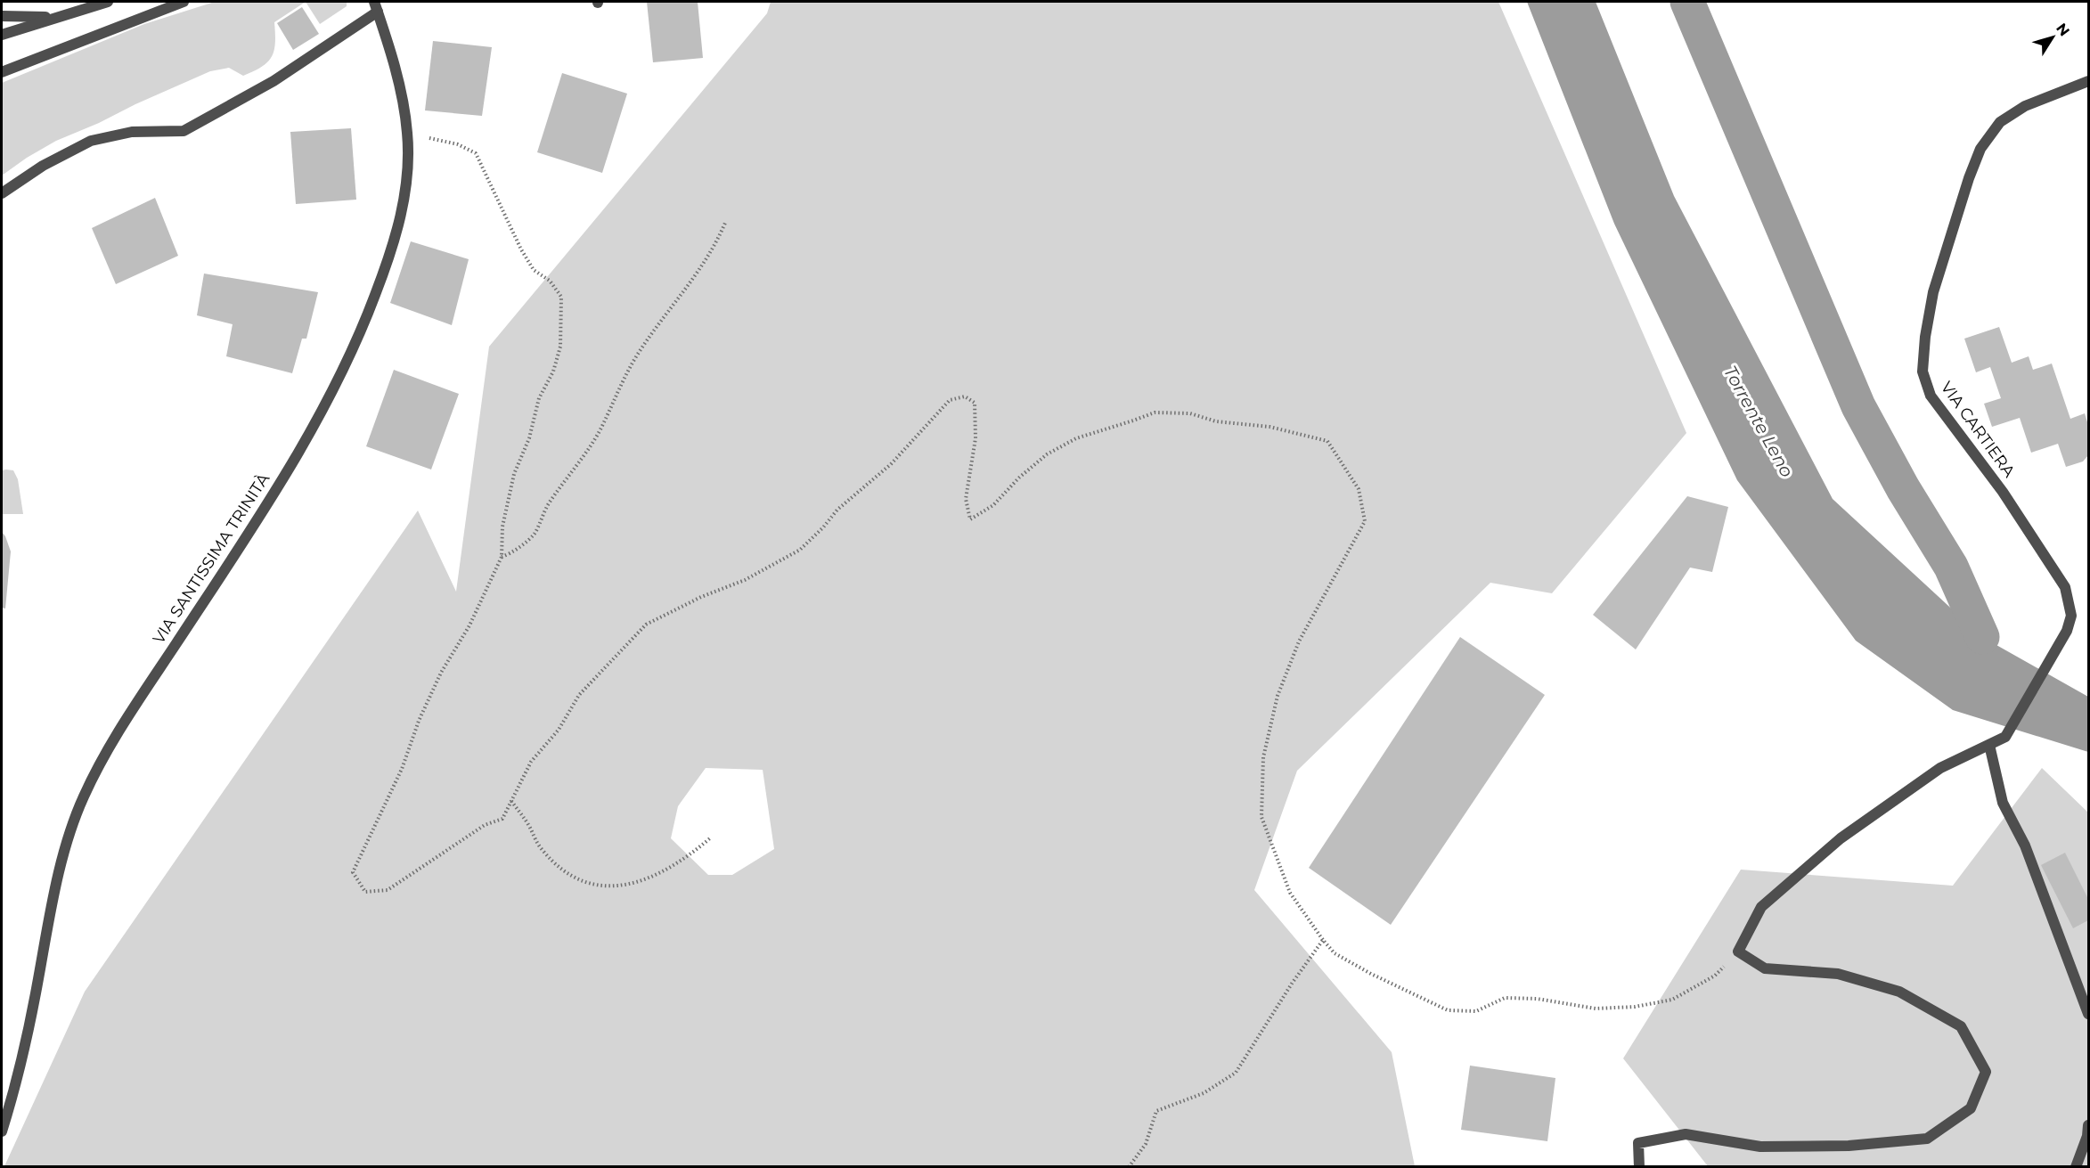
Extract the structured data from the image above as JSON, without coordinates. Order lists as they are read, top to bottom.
{
  "streets": {
    "street": ["VIA CARTIERA", "VIA SANTISSIMA TRINITÀ"]
  },
  "water": ["Torrente Leno"],
  "north": "top right"
}
